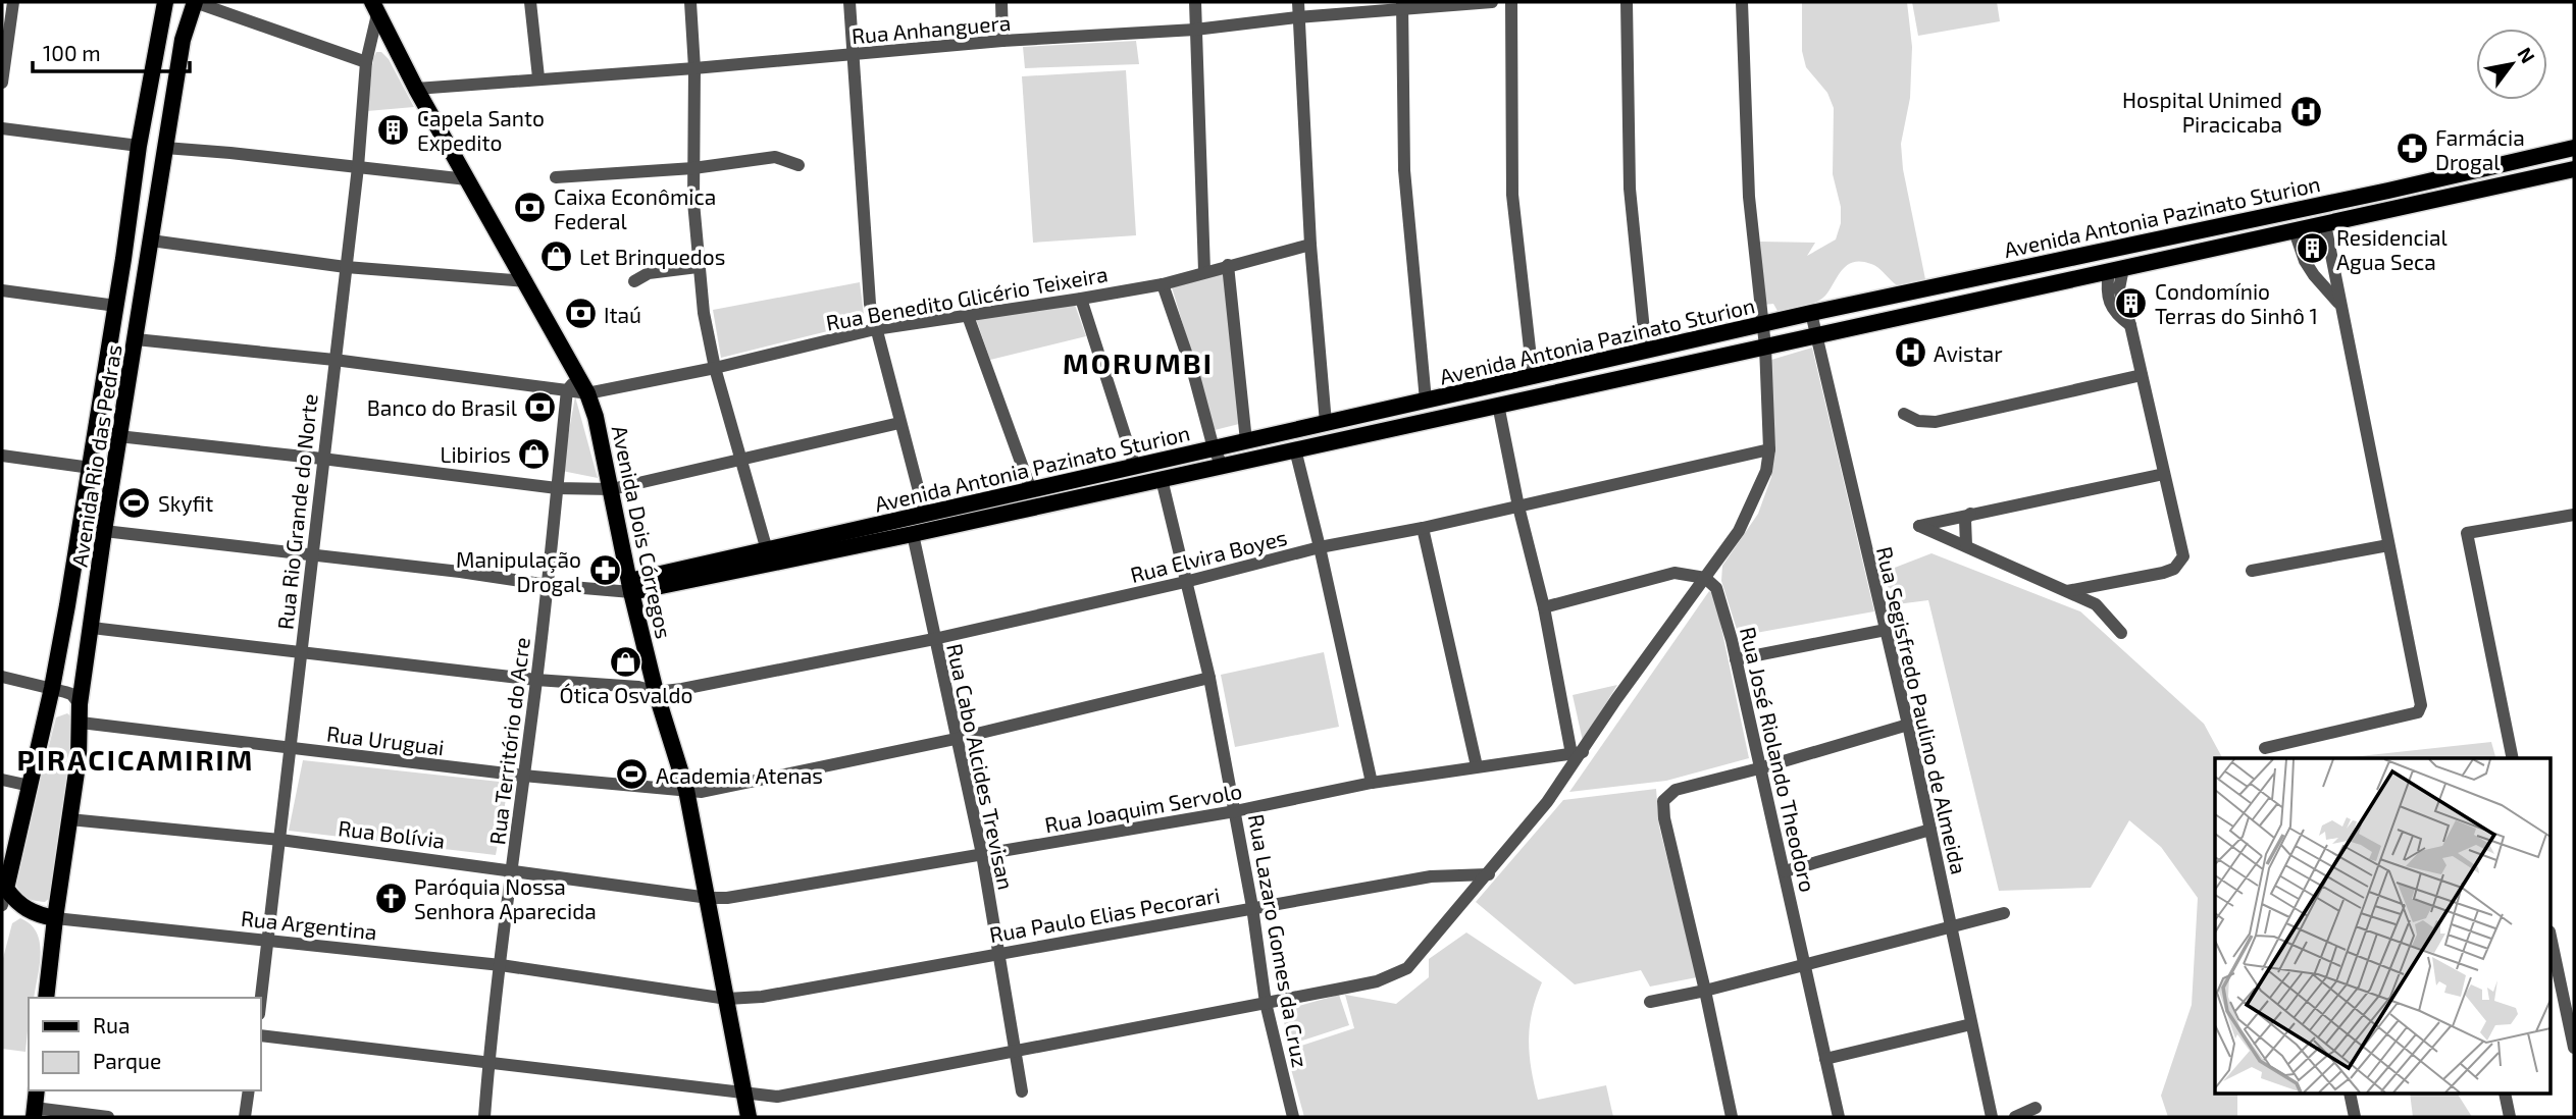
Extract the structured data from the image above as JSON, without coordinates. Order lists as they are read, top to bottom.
{
  "streets": {
    "main road": ["Avenida Antonia Pazinato Sturion", "Avenida Rio das Pedras", "Avenida Dois Córregos"],
    "street": [
      "Rua Anhanguera",
      "Rua Benedito Glicério Teixeira",
      "Rua Rio Grande do Norte",
      "Rua Elvira Boyes",
      "Rua Segisfredo Paulino de Almeida",
      "Rua Uruguai",
      "Rua Território do Acre",
      "Rua José Riolando Theodoro",
      "Rua Cabo Alcides Trevisan",
      "Rua Joaquim Servolo",
      "Rua Bolívia",
      "Rua Paulo Elias Pecorari",
      "Rua Argentina",
      "Rua Lazaro Gomes da Cruz"
    ]
  },
  "crossings": [
    ["Rua Anhanguera", "Avenida Dois Córregos"],
    ["Avenida Antonia Pazinato Sturion", "Avenida Dois Córregos"],
    ["Avenida Antonia Pazinato Sturion", "Rua Segisfredo Paulino de Almeida"],
    ["Avenida Antonia Pazinato Sturion", "Rua Cabo Alcides Trevisan"],
    ["Avenida Antonia Pazinato Sturion", "Rua Lazaro Gomes da Cruz"],
    ["Rua Benedito Glicério Teixeira", "Avenida Rio das Pedras"],
    ["Rua Benedito Glicério Teixeira", "Rua Rio Grande do Norte"],
    ["Rua Benedito Glicério Teixeira", "Avenida Dois Córregos"],
    ["Rua Benedito Glicério Teixeira", "Rua Território do Acre"],
    ["Avenida Rio das Pedras", "Rua Elvira Boyes"],
    ["Avenida Rio das Pedras", "Rua Uruguai"],
    ["Avenida Rio das Pedras", "Rua Bolívia"],
    ["Avenida Rio das Pedras", "Rua Argentina"],
    ["Rua Rio Grande do Norte", "Avenida Dois Córregos"],
    ["Rua Rio Grande do Norte", "Rua Elvira Boyes"],
    ["Rua Rio Grande do Norte", "Rua Uruguai"],
    ["Rua Rio Grande do Norte", "Rua Bolívia"],
    ["Rua Rio Grande do Norte", "Rua Argentina"],
    ["Avenida Dois Córregos", "Rua Elvira Boyes"],
    ["Avenida Dois Córregos", "Rua Uruguai"],
    ["Avenida Dois Córregos", "Rua Território do Acre"],
    ["Avenida Dois Córregos", "Rua Joaquim Servolo"],
    ["Avenida Dois Córregos", "Rua Bolívia"],
    ["Avenida Dois Córregos", "Rua Paulo Elias Pecorari"],
    ["Avenida Dois Córregos", "Rua Argentina"],
    ["Rua Elvira Boyes", "Rua Território do Acre"],
    ["Rua Elvira Boyes", "Rua Cabo Alcides Trevisan"],
    ["Rua Elvira Boyes", "Rua Lazaro Gomes da Cruz"],
    ["Rua Uruguai", "Rua Território do Acre"],
    ["Rua Uruguai", "Rua Cabo Alcides Trevisan"],
    ["Rua Uruguai", "Rua Lazaro Gomes da Cruz"],
    ["Rua Território do Acre", "Rua Bolívia"],
    ["Rua Território do Acre", "Rua Argentina"],
    ["Rua Cabo Alcides Trevisan", "Rua Joaquim Servolo"],
    ["Rua Cabo Alcides Trevisan", "Rua Paulo Elias Pecorari"],
    ["Rua Joaquim Servolo", "Rua Bolívia"],
    ["Rua Joaquim Servolo", "Rua Lazaro Gomes da Cruz"],
    ["Rua Paulo Elias Pecorari", "Rua Argentina"],
    ["Rua Paulo Elias Pecorari", "Rua Lazaro Gomes da Cruz"]
  ],
  "districts": ["MORUMBI", "PIRACICAMIRIM"],
  "places": {
    "hospital": ["Hospital Unimed Piracicaba", "Avistar"],
    "building": ["Capela Santo Expedito", "Residencial Agua Seca", "Condomínio Terras do Sinhô 1"],
    "pharmacy": ["Farmácia Drogal", "Manipulação Drogal"],
    "bank": ["Caixa Econômica Federal", "Itaú", "Banco do Brasil"],
    "shop": ["Let Brinquedos", "Libirios", "Ótica Osvaldo"],
    "sports": ["Skyfit", "Academia Atenas"],
    "church": ["Paróquia Nossa Senhora Aparecida"]
  },
  "legend": ["Rua", "Parque"],
  "scale_bar": "100 m",
  "north": "top right"
}
